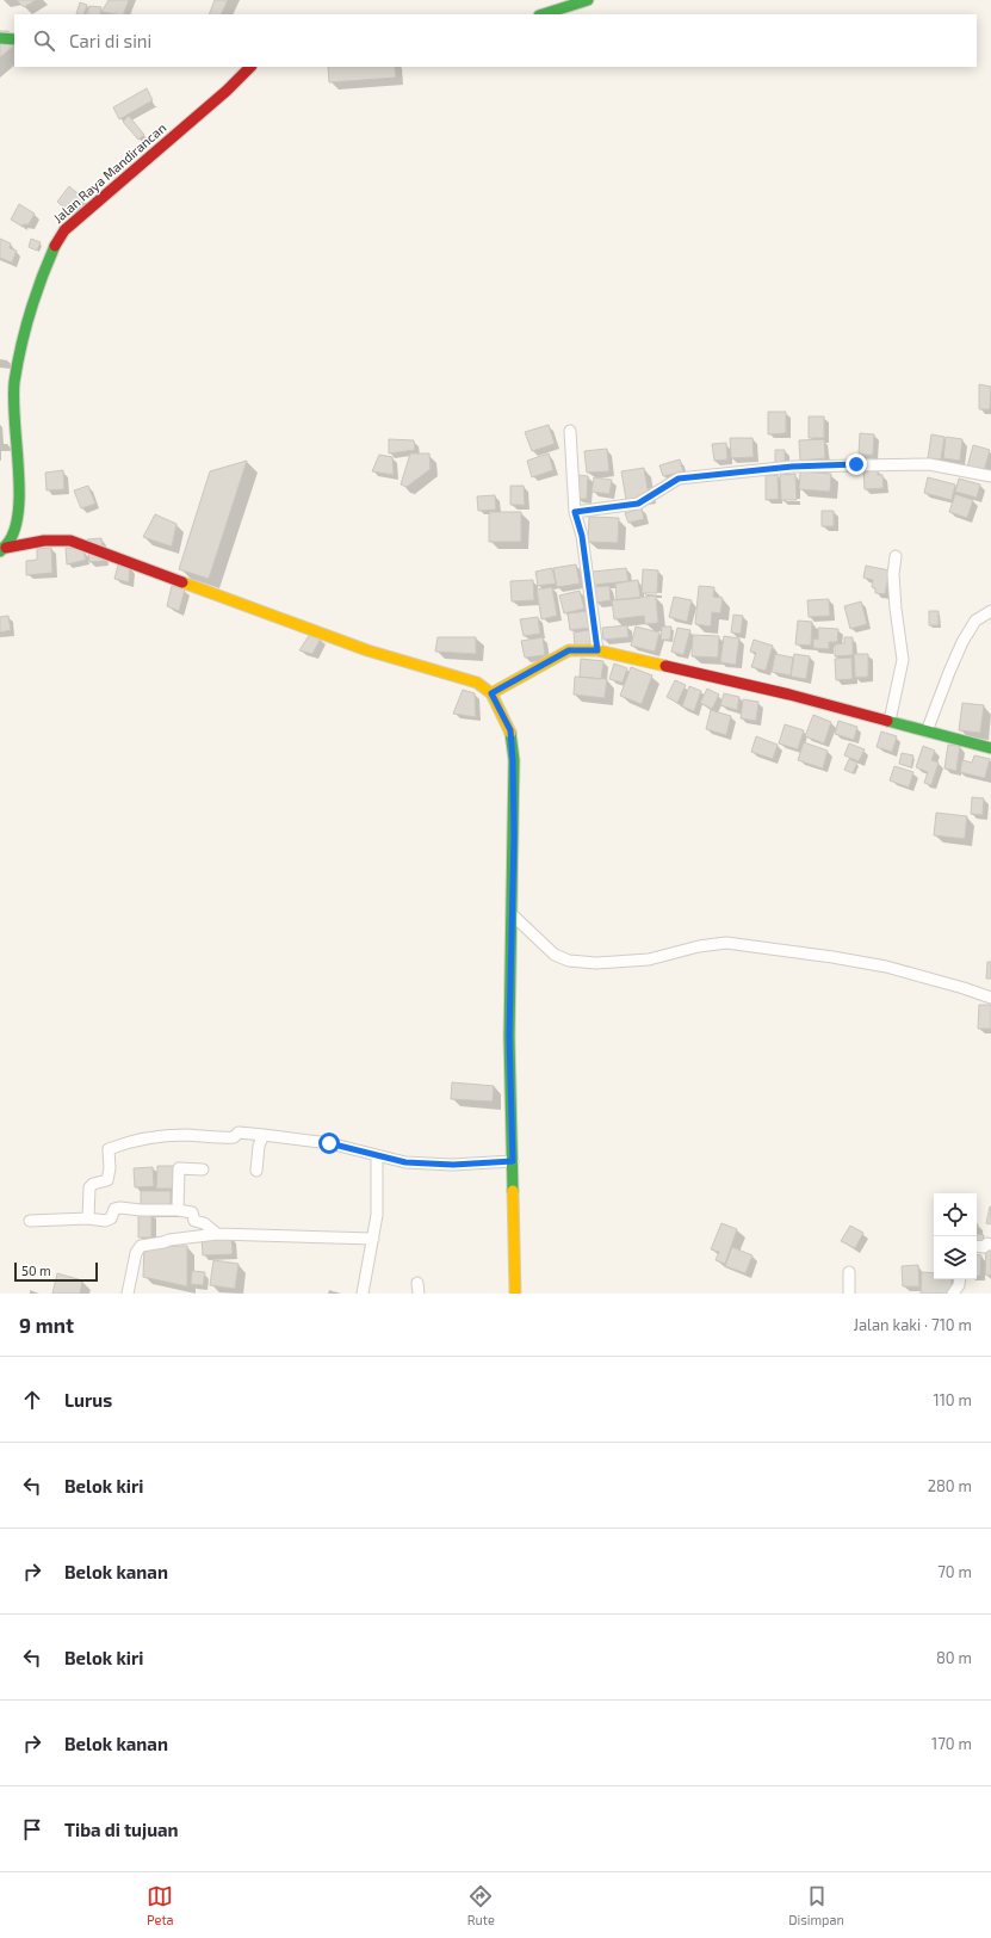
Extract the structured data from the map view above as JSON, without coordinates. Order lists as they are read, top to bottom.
{
  "streets": {
    "street": ["Jalan Raya Mandirancan"]
  },
  "scale_bar": "50 m",
  "page": {
    "search": "Cari di sini",
    "scale": "50 m",
    "heading": ["9 mnt", "Jalan kaki · 710 m"],
    "list": [
      ["Lurus", "110 m"],
      ["Belok kiri", "280 m"],
      ["Belok kanan", "70 m"],
      ["Belok kiri", "80 m"],
      ["Belok kanan", "170 m"],
      "Tiba di tujuan"
    ],
    "nav": ["Peta", "Rute", "Disimpan"]
  }
}
